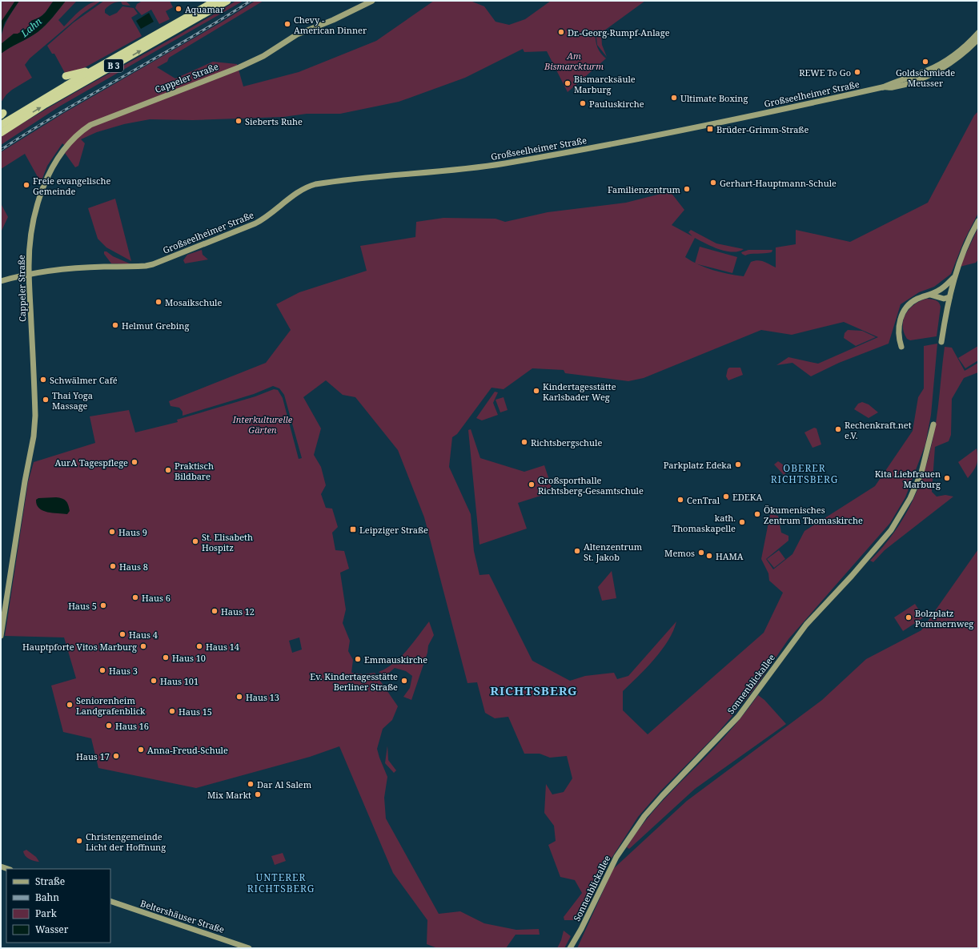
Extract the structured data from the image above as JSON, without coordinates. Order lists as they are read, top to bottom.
{
  "streets": {
    "highway": ["B 3"],
    "main road": [
      "Cappeler Straße",
      "Großseelheimer Straße",
      "Sonnenblickallee",
      "Beltershäuser Straße"
    ]
  },
  "crossings": [
    ["Cappeler Straße", "Großseelheimer Straße"]
  ],
  "districts": ["OBERER RICHTSBERG", "RICHTSBERG", "UNTERER RICHTSBERG"],
  "water": ["Lahn"],
  "parks": ["Am Bismarckturm", "Interkulturelle Gärten"],
  "places": {
    "other": [
      "Aquamar",
      "Chevy - American Dinner",
      "Dr.-Georg-Rumpf-Anlage",
      "Goldschmiede Meusser",
      "REWE To Go",
      "Bismarcksäule Marburg",
      "Ultimate Boxing",
      "Pauluskirche",
      "Sieberts Ruhe",
      "Gerhart-Hauptmann-Schule",
      "Freie evangelische Gemeinde",
      "Familienzentrum",
      "Mosaikschule",
      "Helmut Grebing",
      "Schwälmer Café",
      "Kindertagesstätte Karlsbader Weg",
      "Thai Yoga Massage",
      "Rechenkraft.net e.V.",
      "Richtsbergschule",
      "AurA Tagespflege",
      "Parkplatz Edeka",
      "Praktisch Bildbare",
      "Kita Liebfrauen Marburg",
      "Großsporthalle Richtsberg-Gesamtschule",
      "EDEKA",
      "CenTral",
      "Ökumenisches Zentrum Thomaskirche",
      "kath. Thomaskapelle",
      "Haus 9",
      "St. Elisabeth Hospitz",
      "Altenzentrum St. Jakob",
      "Memos",
      "HAMA",
      "Haus 8",
      "Haus 6",
      "Haus 5",
      "Haus 12",
      "Bolzplatz Pommernweg",
      "Haus 4",
      "Hauptpforte Vitos Marburg",
      "Haus 14",
      "Haus 10",
      "Emmauskirche",
      "Haus 3",
      "Haus 101",
      "Ev. Kindertagesstätte Berliner Straße",
      "Haus 13",
      "Seniorenheim Landgrafenblick",
      "Haus 15",
      "Haus 16",
      "Anna-Freud-Schule",
      "Haus 17",
      "Dar Al Salem",
      "Mix Markt",
      "Christengemeinde Licht der Hoffnung"
    ],
    "transit": ["Brüder-Grimm-Straße", "Leipziger Straße"]
  },
  "legend": [
    "Straße",
    "Bahn",
    "Park",
    "Wasser"
  ]
}
